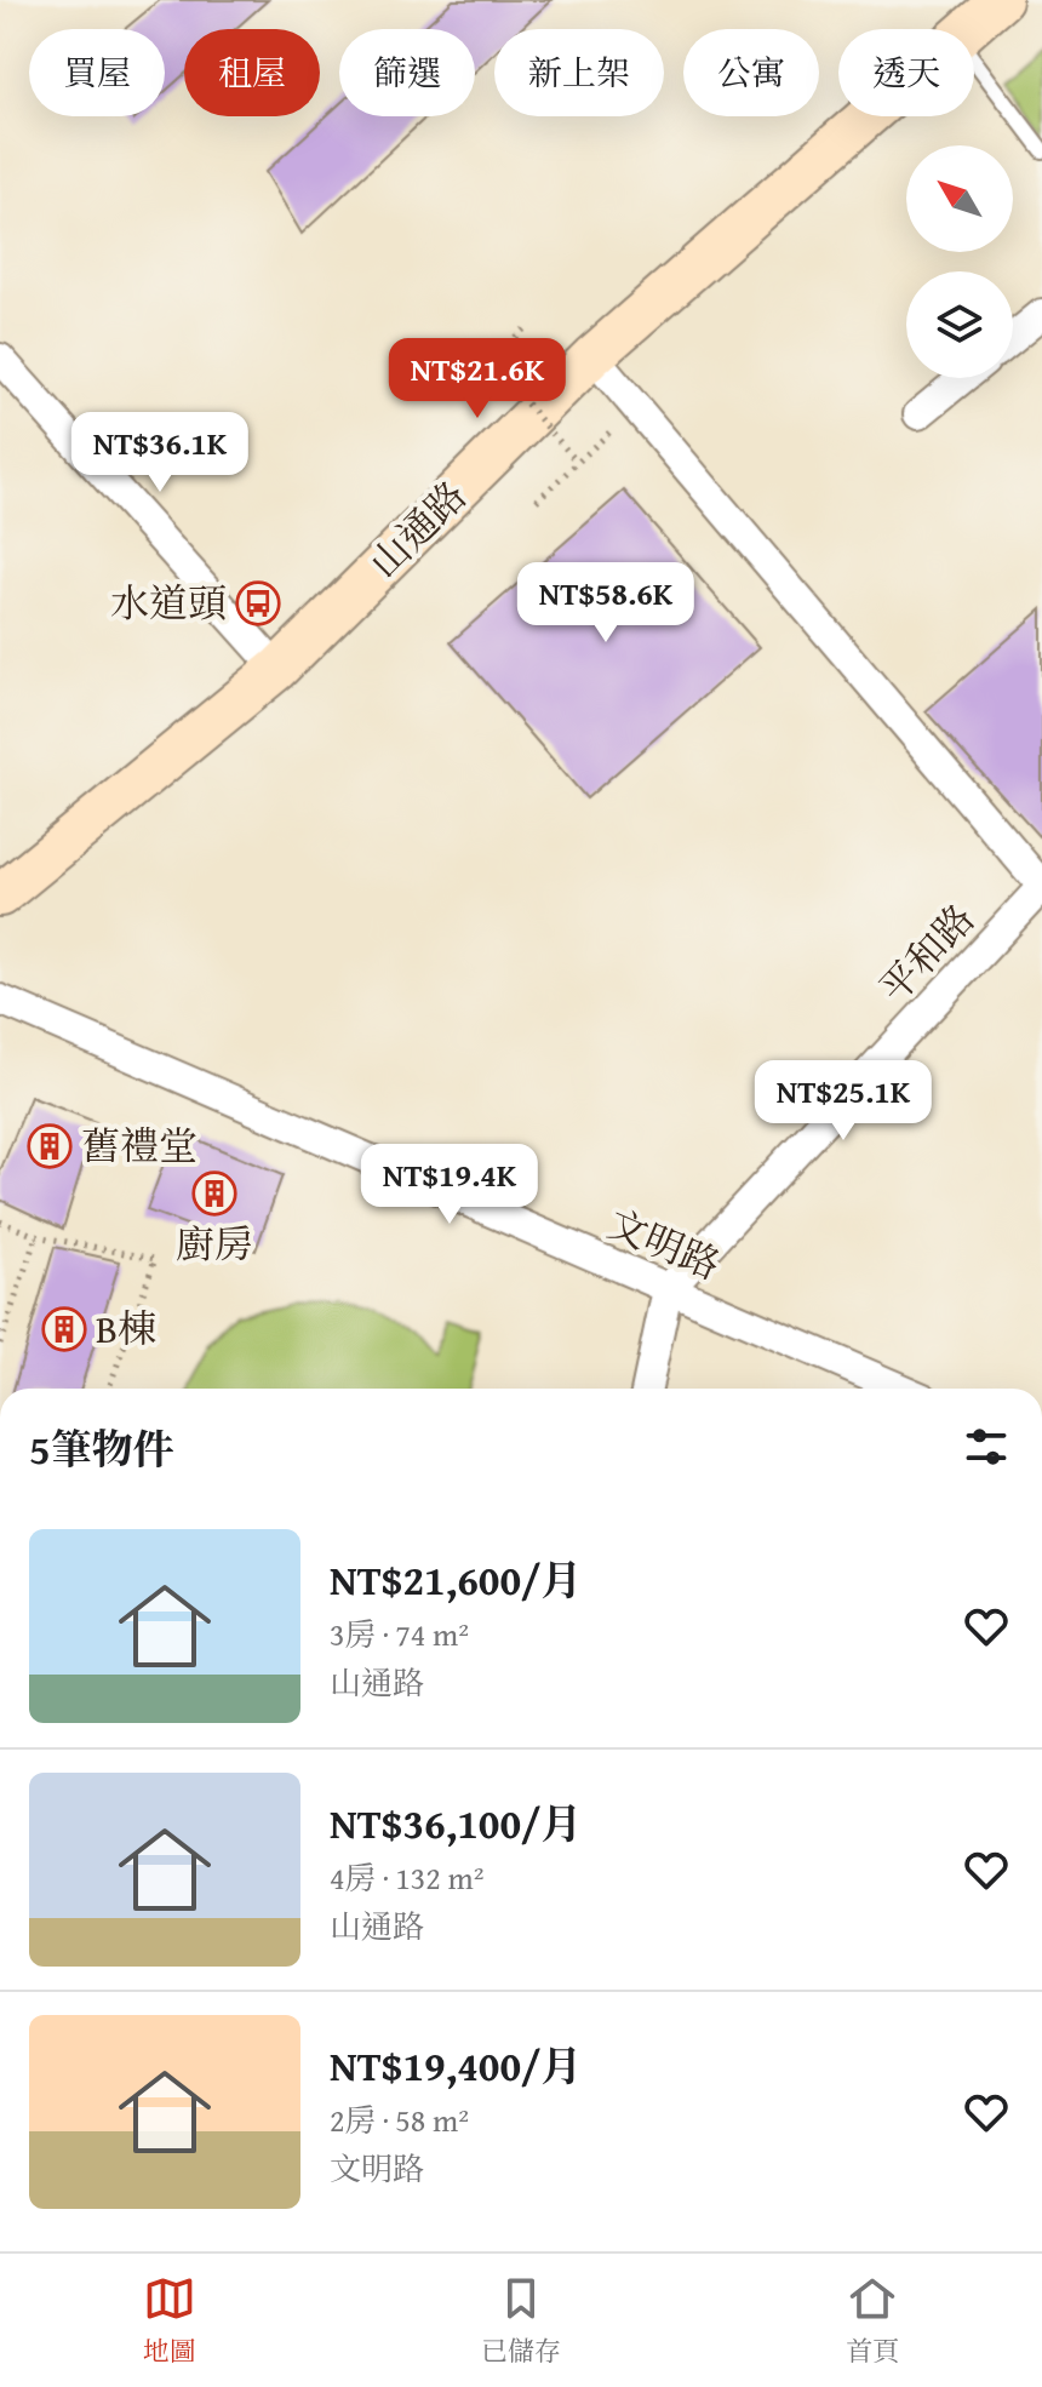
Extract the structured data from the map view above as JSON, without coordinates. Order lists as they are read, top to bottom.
{
  "streets": {
    "main road": ["山通路"],
    "street": ["平和路", "文明路"]
  },
  "crossings": [
    ["平和路", "文明路"]
  ],
  "places": {
    "bus stop": ["水道頭"],
    "building": ["舊禮堂", "廚房", "B棟"]
  },
  "north": "top left",
  "page": {
    "chip": [
      "買屋",
      "租屋",
      "篩選",
      "新上架",
      "公寓",
      "透天"
    ],
    "price": [
      "NT$21.6K",
      "NT$36.1K",
      "NT$58.6K",
      "NT$25.1K",
      "NT$19.4K"
    ],
    "heading": "5筆物件",
    "list": [
      {
        "name": "NT$21,600/月",
        "note": "3房 · 74 m² · 山通路"
      },
      {
        "name": "NT$36,100/月",
        "note": "4房 · 132 m² · 山通路"
      },
      {
        "name": "NT$19,400/月",
        "note": "2房 · 58 m² · 文明路"
      }
    ],
    "tabs": ["地圖", "已儲存", "首頁"]
  }
}
